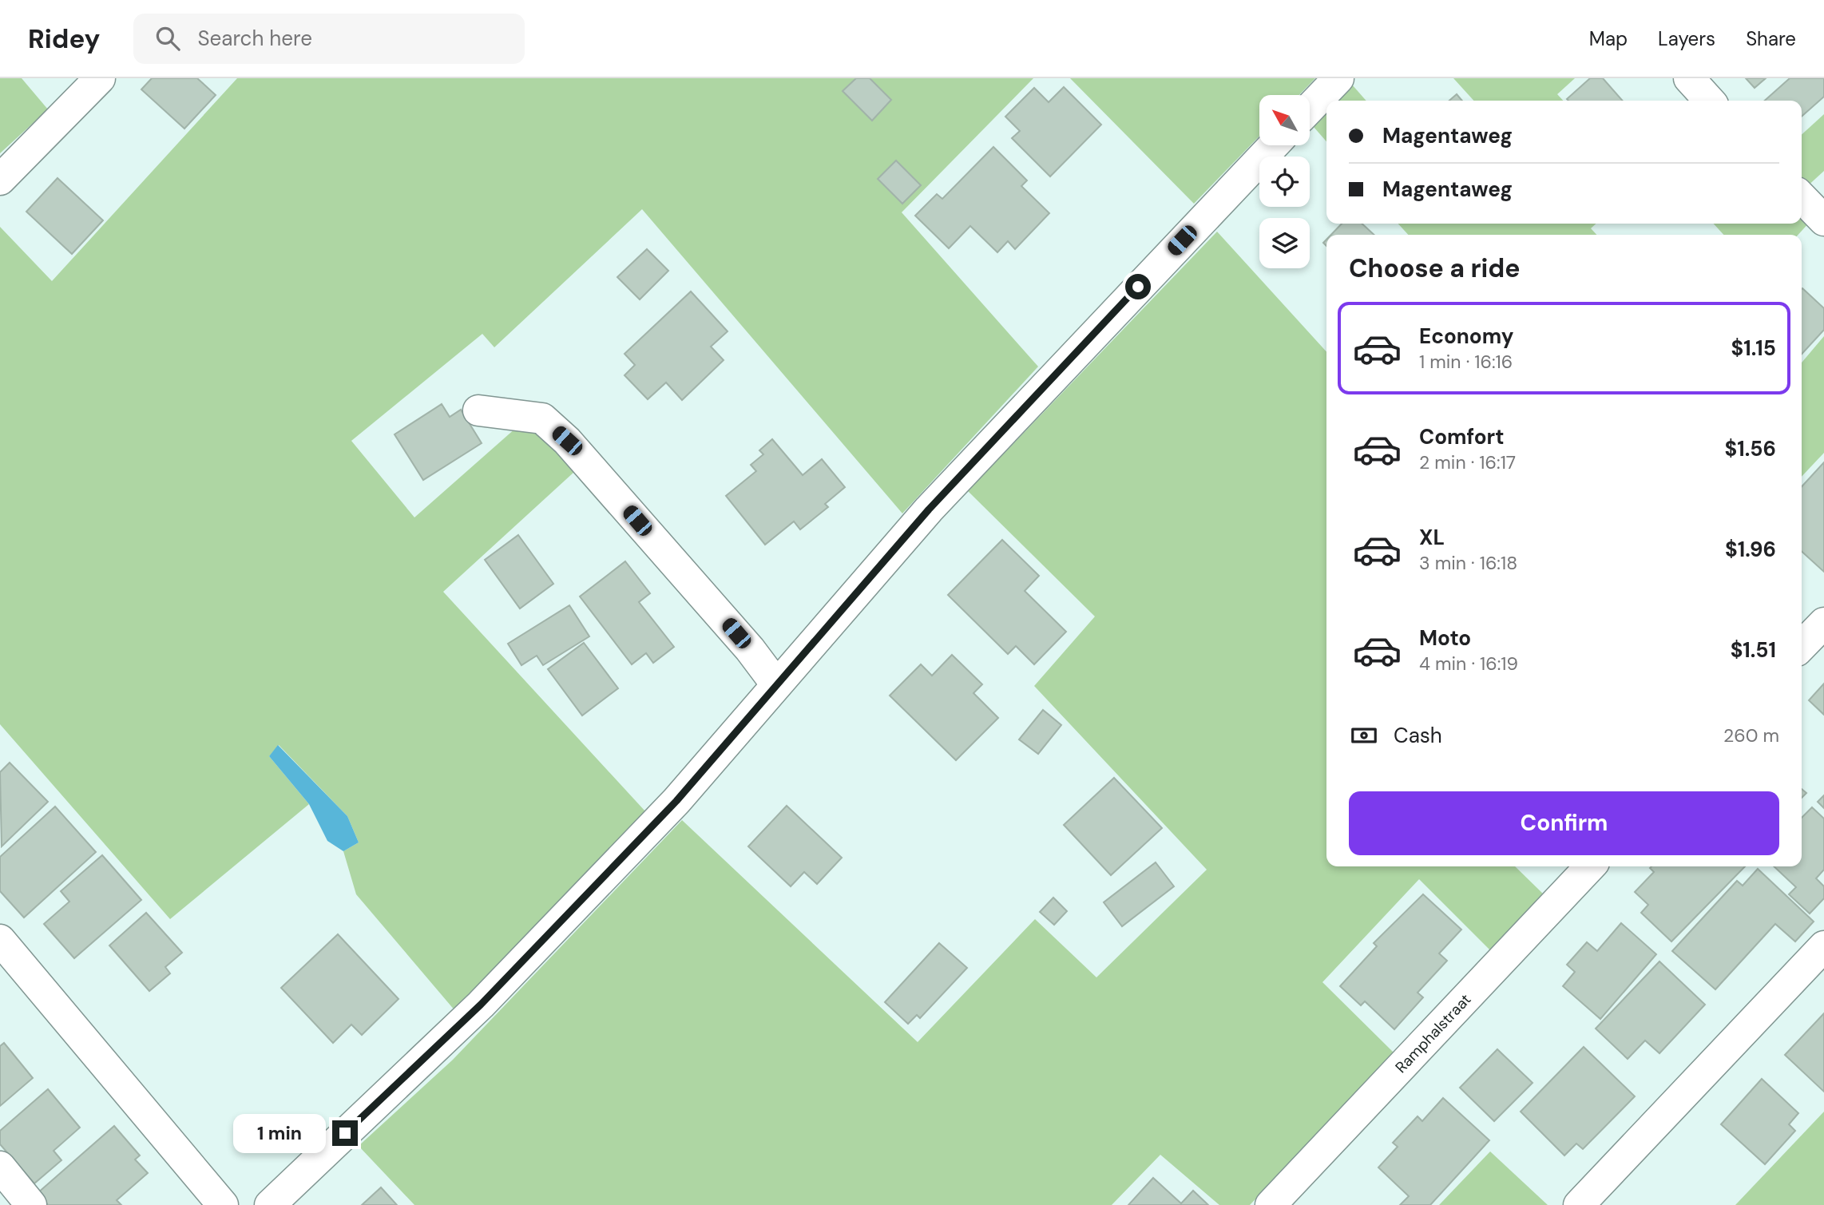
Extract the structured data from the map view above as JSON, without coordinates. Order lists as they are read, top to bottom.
{
  "streets": {
    "street": ["Ramphalstraat"]
  },
  "north": "top left",
  "page": {
    "header": "Ridey",
    "search": "Search here",
    "nav": ["Map", "Layers", "Share"],
    "banner": ["Magentaweg", "Magentaweg"],
    "heading": "Choose a ride",
    "list": [
      {
        "name": "Economy",
        "note": "1 min · 16:16",
        "value": "$1.15"
      },
      {
        "name": "Comfort",
        "note": "2 min · 16:17",
        "value": "$1.56"
      },
      {
        "name": "XL",
        "note": "3 min · 16:18",
        "value": "$1.96"
      },
      {
        "name": "Moto",
        "note": "4 min · 16:19",
        "value": "$1.51"
      }
    ],
    "pay": ["Cash", "260 m"],
    "buttons": "Confirm",
    "bubble": "1 min"
  }
}
